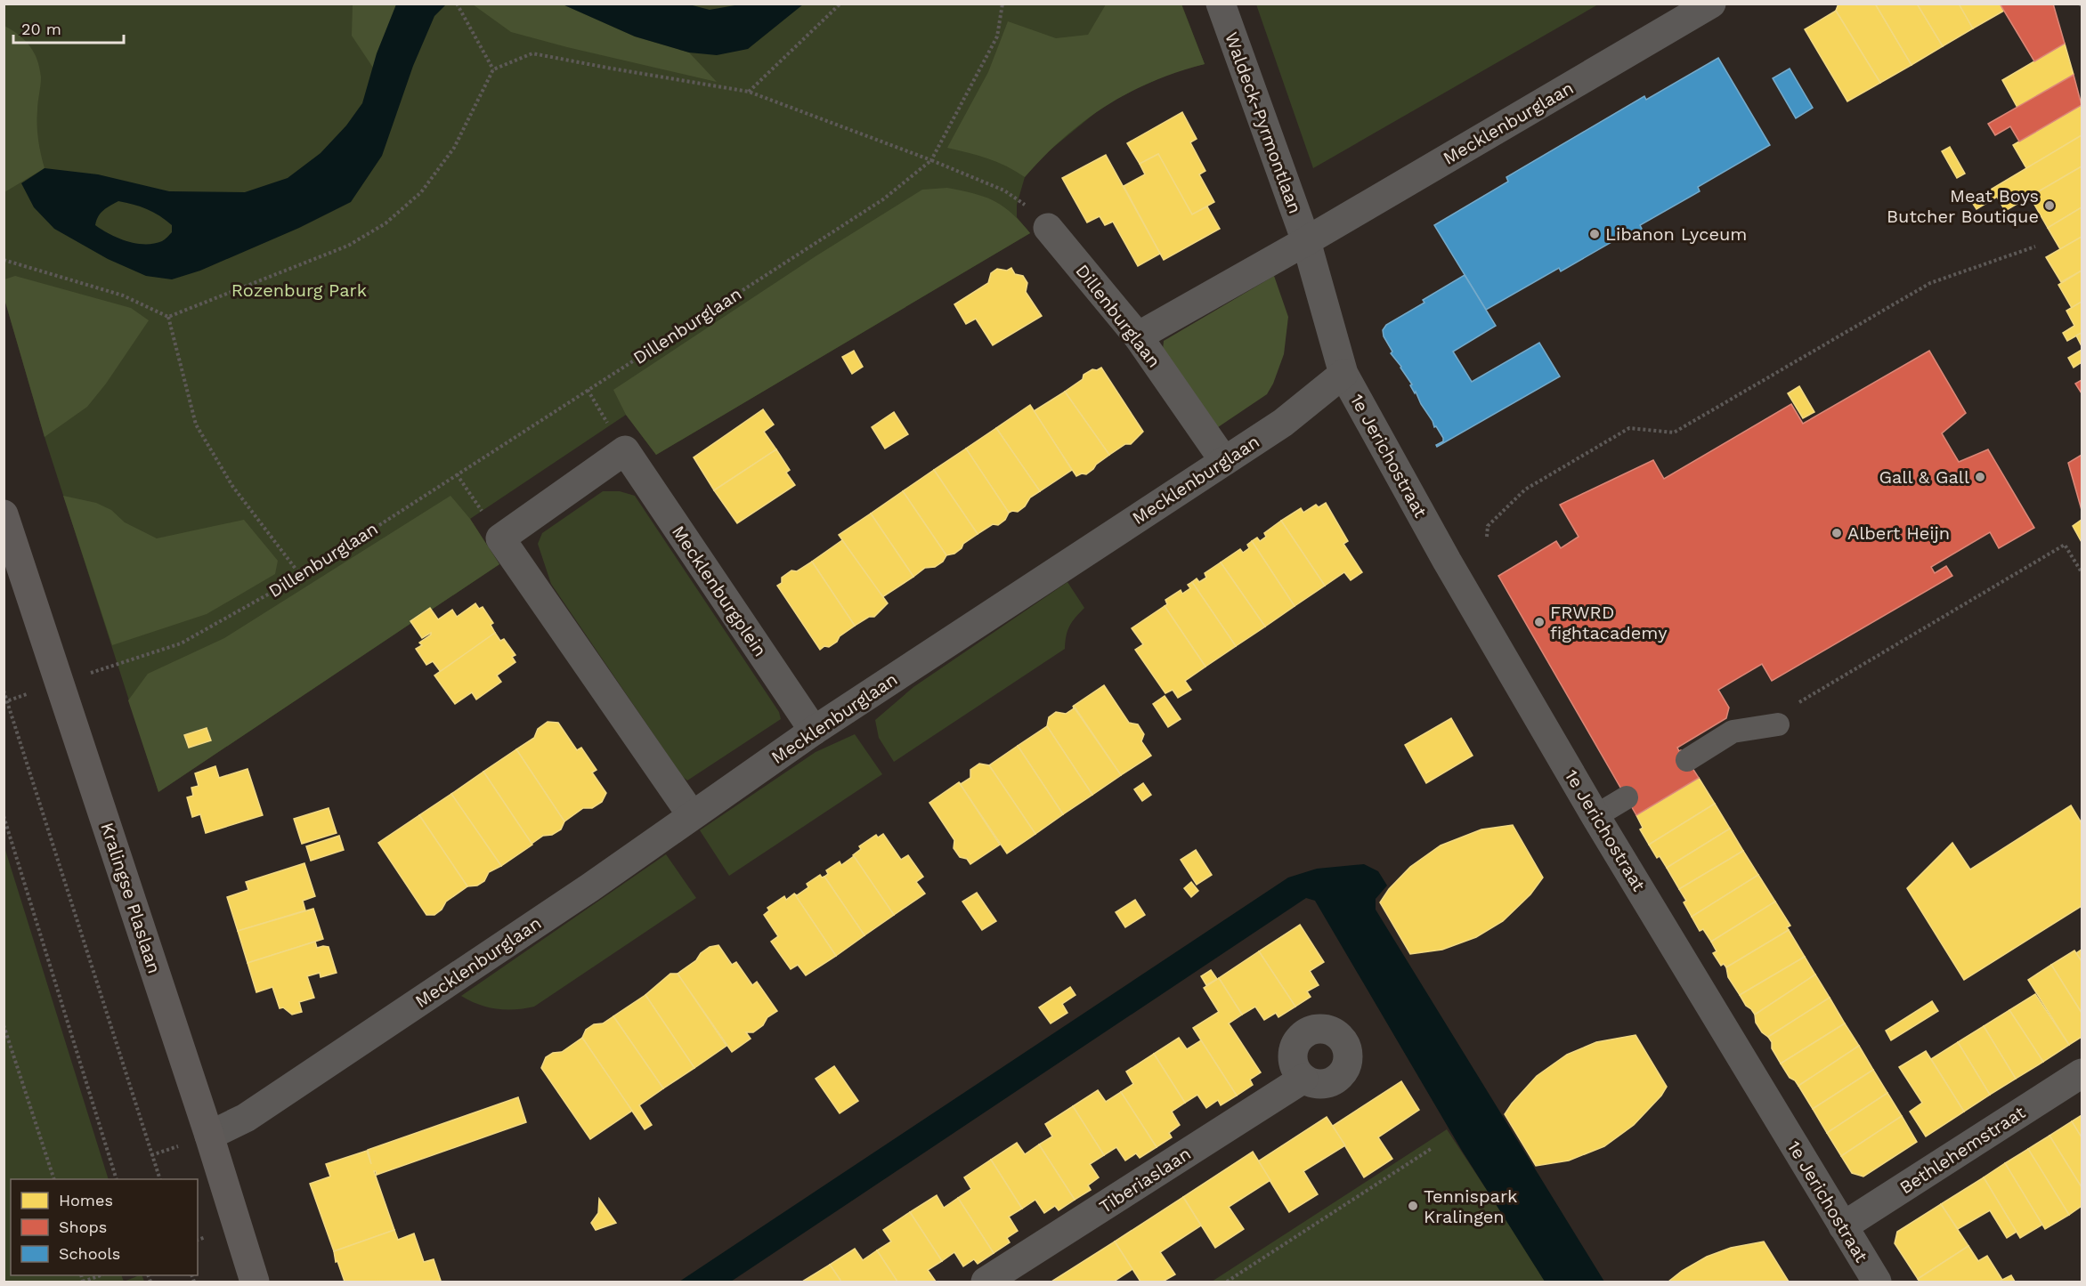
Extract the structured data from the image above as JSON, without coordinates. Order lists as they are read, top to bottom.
{
  "streets": {
    "main road": ["Kralingse Plaslaan"],
    "street": [
      "Waldeck-Pyrmontlaan",
      "Mecklenburglaan",
      "Dillenburglaan",
      "1e Jerichostraat",
      "Mecklenburgplein",
      "Bethlehemstraat",
      "Tiberiaslaan"
    ]
  },
  "crossings": [
    ["Waldeck-Pyrmontlaan", "Mecklenburglaan"],
    ["Mecklenburglaan", "Dillenburglaan"],
    ["Mecklenburglaan", "1e Jerichostraat"],
    ["Mecklenburglaan", "Mecklenburgplein"],
    ["Mecklenburglaan", "Kralingse Plaslaan"],
    ["Dillenburglaan", "Kralingse Plaslaan"],
    ["1e Jerichostraat", "Bethlehemstraat"]
  ],
  "parks": ["Rozenburg Park"],
  "places": [
    "Meat Boys Butcher Boutique",
    "Libanon Lyceum",
    "Gall & Gall",
    "Albert Heijn",
    "FRWRD fightacademy",
    "Tennispark Kralingen"
  ],
  "legend": ["Homes", "Shops", "Schools"],
  "scale_bar": "20 m"
}
